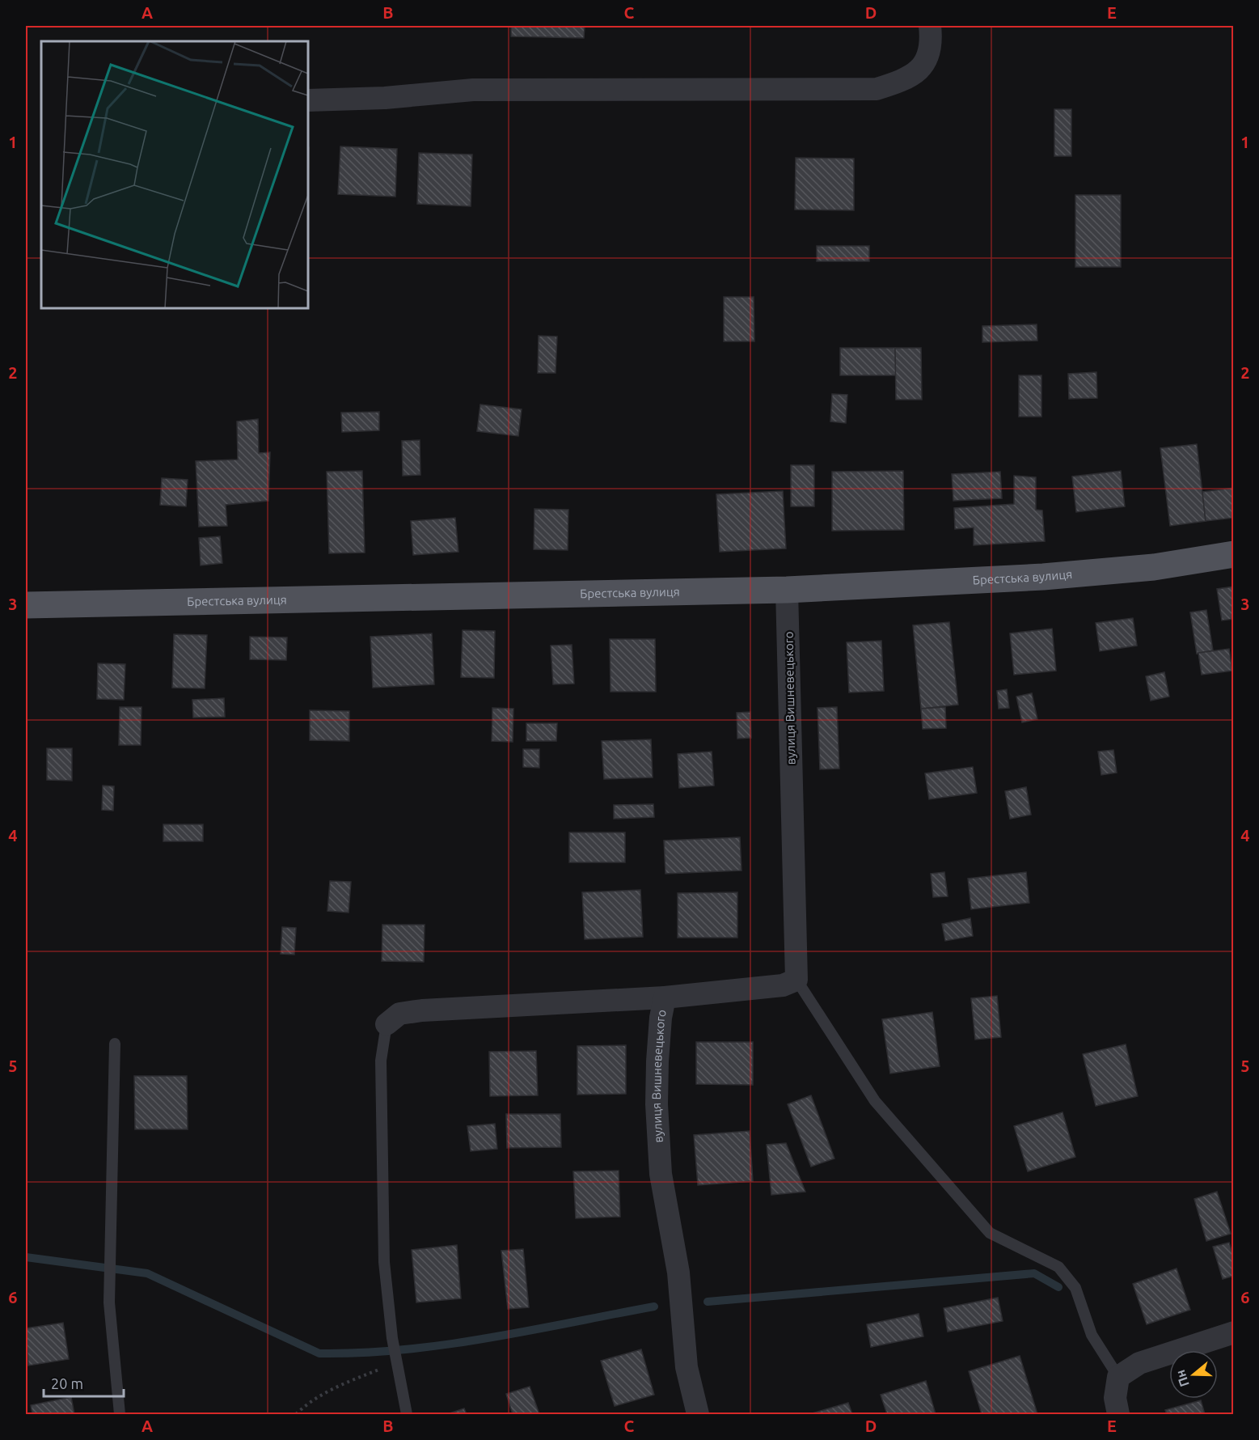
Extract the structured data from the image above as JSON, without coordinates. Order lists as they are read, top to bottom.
{
  "streets": {
    "main road": ["Брестська вулиця"],
    "street": ["вулиця Вишневецького"]
  },
  "crossings": [
    ["Брестська вулиця", "вулиця Вишневецького"]
  ],
  "scale_bar": "20 m",
  "north": "left",
  "grid": {
    "columns": [
      "A",
      "B",
      "C",
      "D",
      "E"
    ],
    "rows": [
      "1",
      "2",
      "3",
      "4",
      "5",
      "6"
    ]
  }
}
